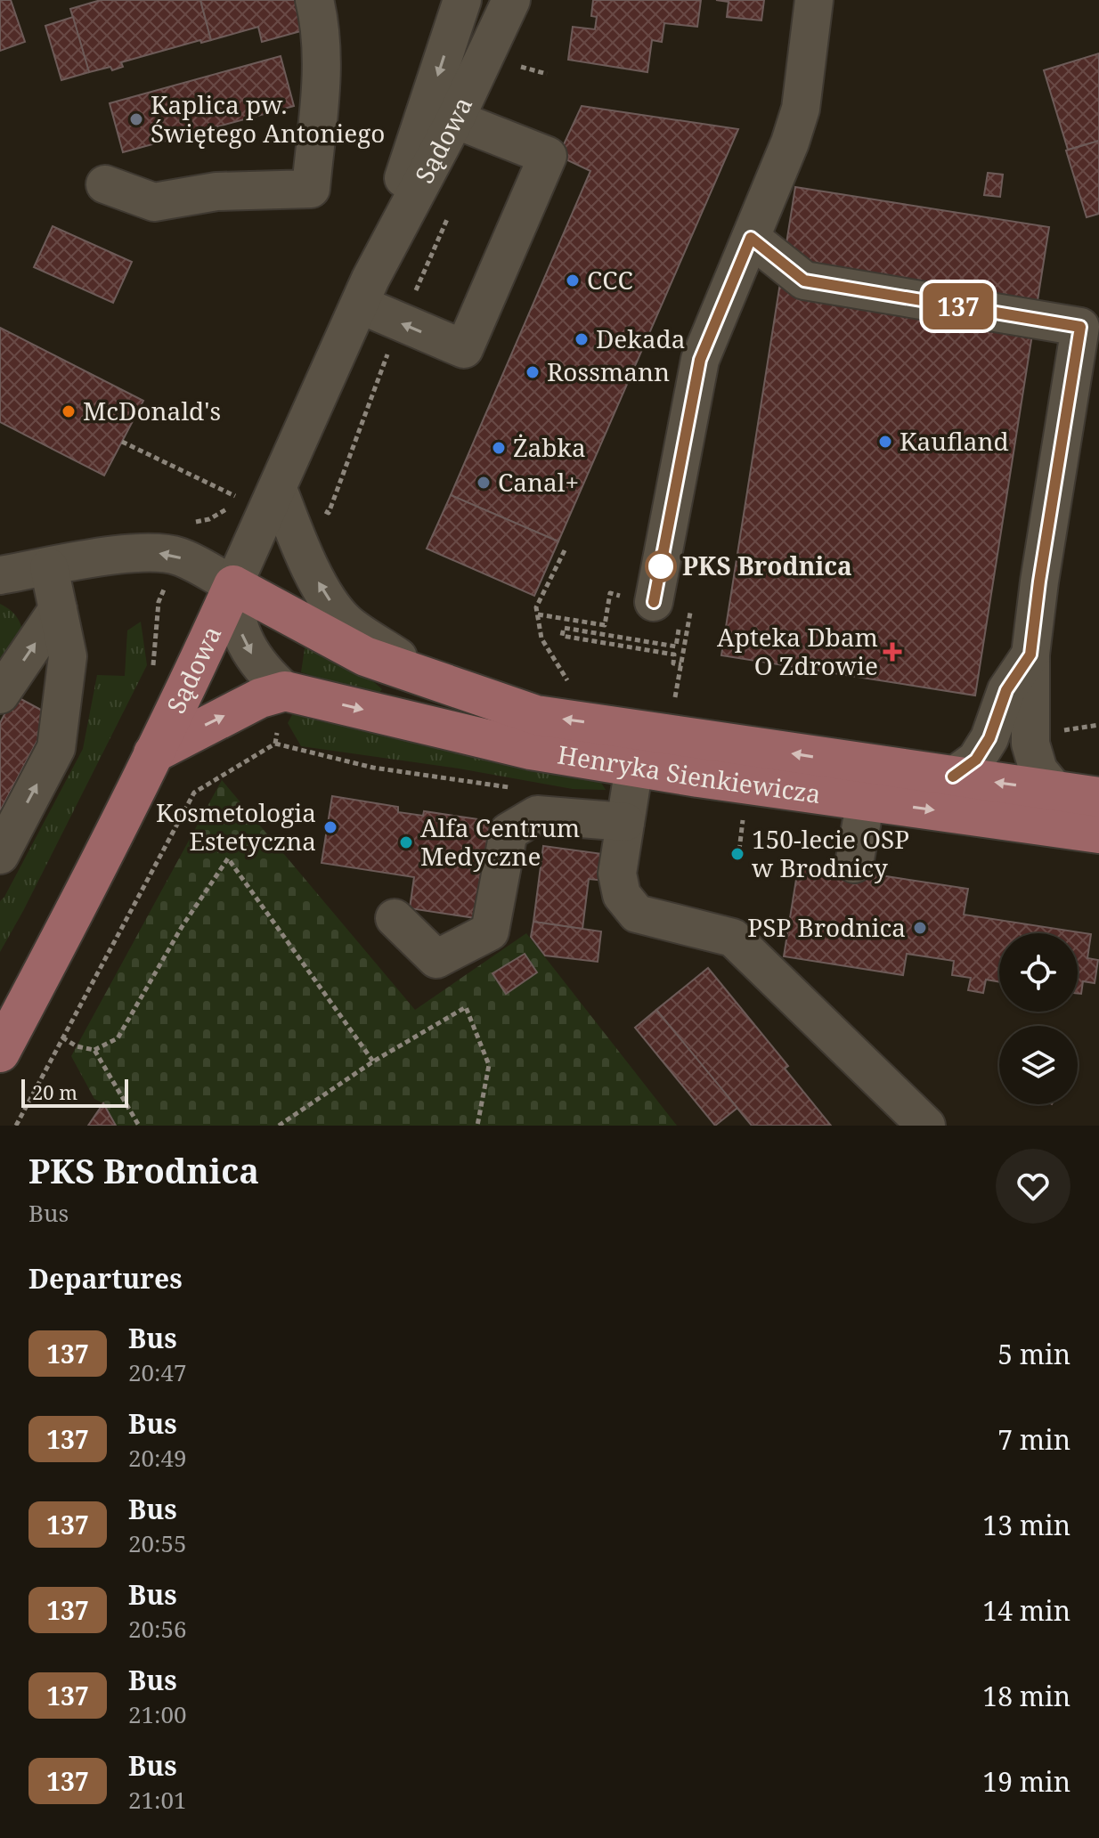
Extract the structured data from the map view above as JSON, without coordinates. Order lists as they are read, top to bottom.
{
  "streets": {
    "main road": ["Sądowa", "Henryka Sienkiewicza"]
  },
  "crossings": [
    ["Sądowa", "Henryka Sienkiewicza"]
  ],
  "places": {
    "other": [
      "Kaplica pw. Świętego Antoniego",
      "CCC",
      "Dekada",
      "Rossmann",
      "McDonald's",
      "Kaufland",
      "Żabka",
      "Canal+",
      "PKS Brodnica",
      "Kosmetologia Estetyczna",
      "Alfa Centrum Medyczne",
      "150-lecie OSP w Brodnicy",
      "PSP Brodnica"
    ],
    "health": ["Apteka Dbam O Zdrowie"]
  },
  "lines": ["bus line 137"],
  "scale_bar": "20 m",
  "page": {
    "on_map": "137",
    "scale": "20 m",
    "heading": [
      ["PKS Brodnica", "Bus"],
      "Departures"
    ],
    "list": [
      {
        "mark": "137",
        "name": "Bus",
        "note": "20:47",
        "value": "5 min"
      },
      {
        "mark": "137",
        "name": "Bus",
        "note": "20:49",
        "value": "7 min"
      },
      {
        "mark": "137",
        "name": "Bus",
        "note": "20:55",
        "value": "13 min"
      },
      {
        "mark": "137",
        "name": "Bus",
        "note": "20:56",
        "value": "14 min"
      },
      {
        "mark": "137",
        "name": "Bus",
        "note": "21:00",
        "value": "18 min"
      },
      {
        "mark": "137",
        "name": "Bus",
        "note": "21:01",
        "value": "19 min"
      }
    ]
  }
}
